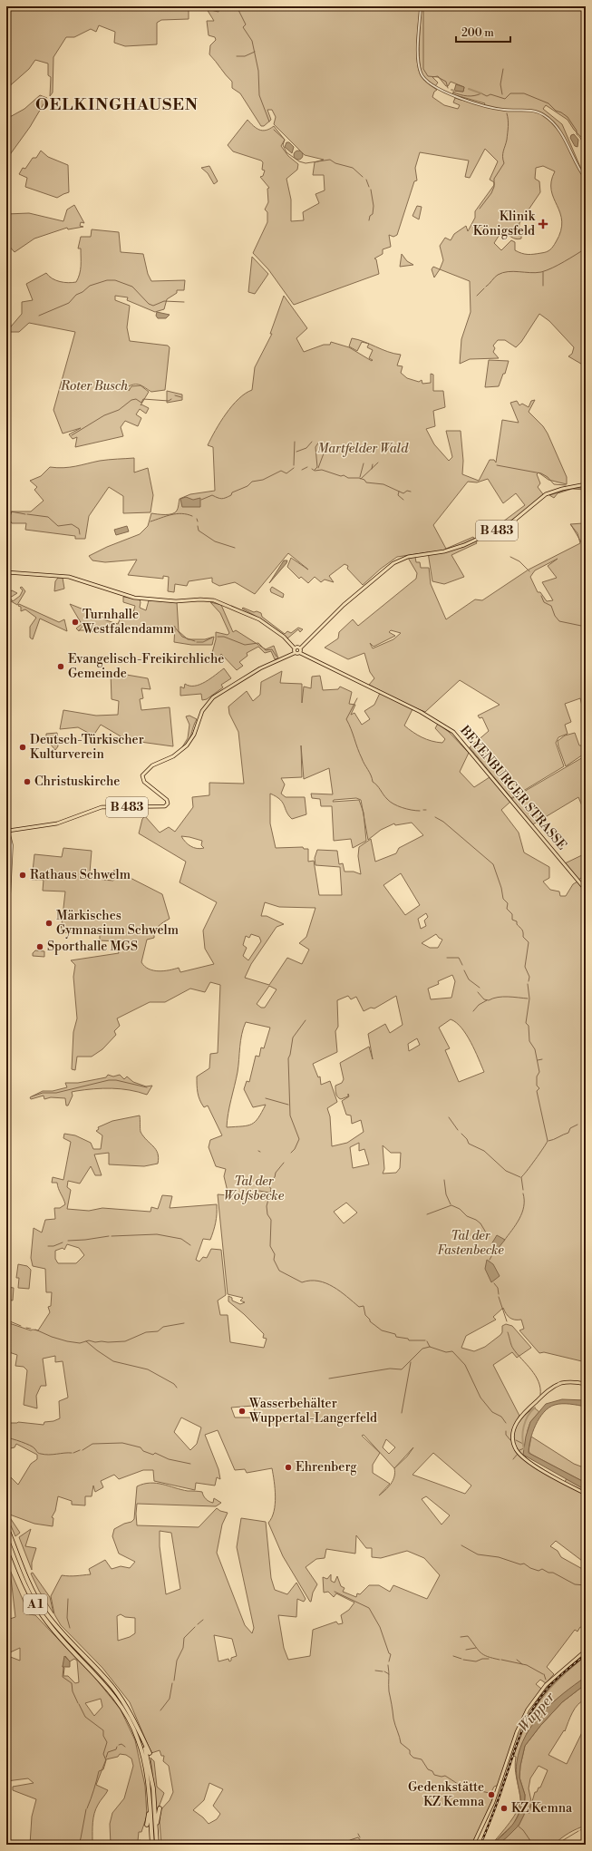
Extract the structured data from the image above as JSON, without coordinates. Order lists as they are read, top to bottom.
{
  "streets": {
    "highway": ["A 1"],
    "main road": ["B 483", "BEYENBURGER STRASSE"]
  },
  "crossings": [
    ["B 483", "BEYENBURGER STRASSE"]
  ],
  "districts": ["OELKINGHAUSEN"],
  "water": ["Wupper"],
  "parks": [
    "Roter Busch",
    "Martfelder Wald",
    "Tal der Wolfsbecke",
    "Tal der Fastenbecke"
  ],
  "places": {
    "health": ["Klinik Königsfeld"],
    "other": [
      "Turnhalle Westfalendamm",
      "Evangelisch-Freikirchliche Gemeinde",
      "Deutsch-Türkischer Kulturverein",
      "Christuskirche",
      "Rathaus Schwelm",
      "Märkisches Gymnasium Schwelm",
      "Sporthalle MGS",
      "Wasserbehälter Wuppertal-Langerfeld",
      "Ehrenberg",
      "Gedenkstätte KZ Kemna",
      "KZ Kemna"
    ]
  },
  "scale_bar": "200 m"
}
